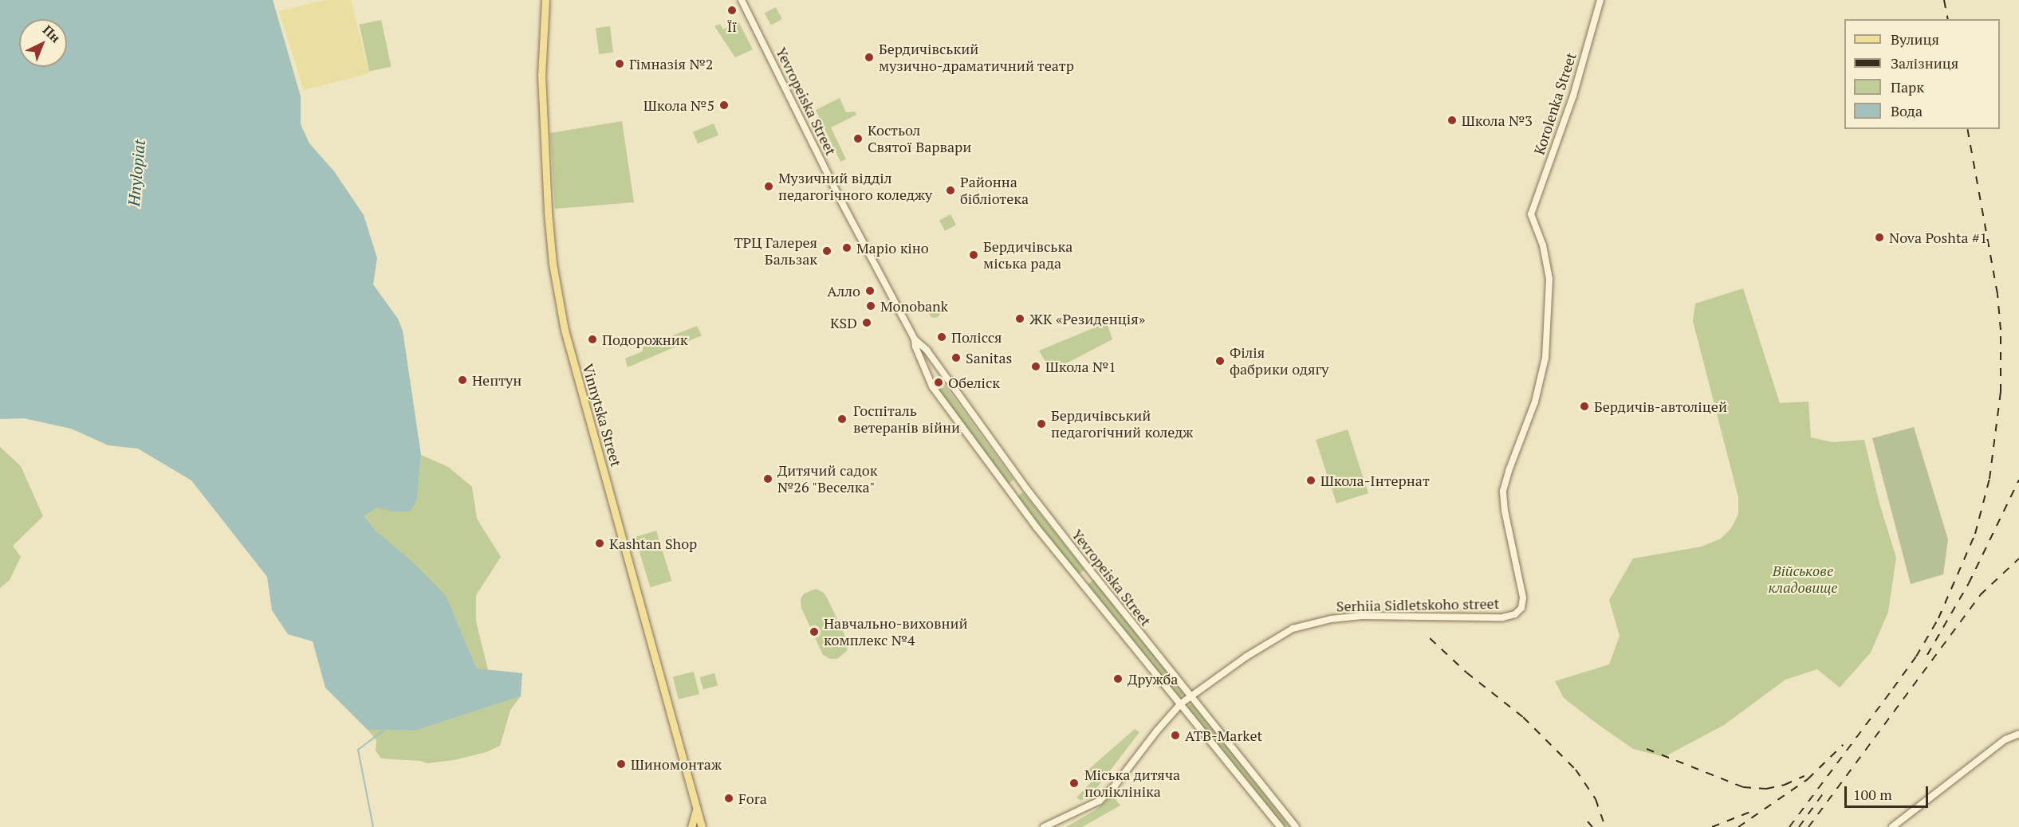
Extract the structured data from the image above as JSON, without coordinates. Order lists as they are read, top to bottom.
{
  "streets": {
    "main road": ["Korolenka Street", "Vinnytska Street", "Serhiia Sidletskoho street"],
    "street": ["Yevropeiska Street"]
  },
  "crossings": [
    ["Yevropeiska Street", "Serhiia Sidletskoho street"],
    ["Korolenka Street", "Serhiia Sidletskoho street"]
  ],
  "water": ["Hnylopiat"],
  "parks": ["Військове кладовище"],
  "places": [
    "Її",
    "Бердичівський музично-драматичний театр",
    "Гімназія №2",
    "Школа №5",
    "Школа №3",
    "Костьол Святої Варвари",
    "Музичний відділ педагогічного коледжу",
    "Районна бібліотека",
    "Nova Poshta #1",
    "Маріо кіно",
    "ТРЦ Галерея Бальзак",
    "Бердичівська міська рада",
    "Алло",
    "Monobank",
    "ЖК «Резиденція»",
    "KSD",
    "Полісся",
    "Подорожник",
    "Sanitas",
    "Філія фабрики одягу",
    "Школа №1",
    "Нептун",
    "Обеліск",
    "Бердичів-автоліцей",
    "Госпіталь ветеранів війни",
    "Бердичівський педагогічний коледж",
    "Дитячий садок №26 \"Веселка\"",
    "Школа-Інтернат",
    "Kashtan Shop",
    "Навчально-виховний комплекс №4",
    "Дружба",
    "ATB-Market",
    "Шиномонтаж",
    "Міська дитяча поліклініка",
    "Fora"
  ],
  "legend": [
    "Вулиця",
    "Залізниця",
    "Парк",
    "Вода"
  ],
  "scale_bar": "100 m",
  "north": "top right"
}
